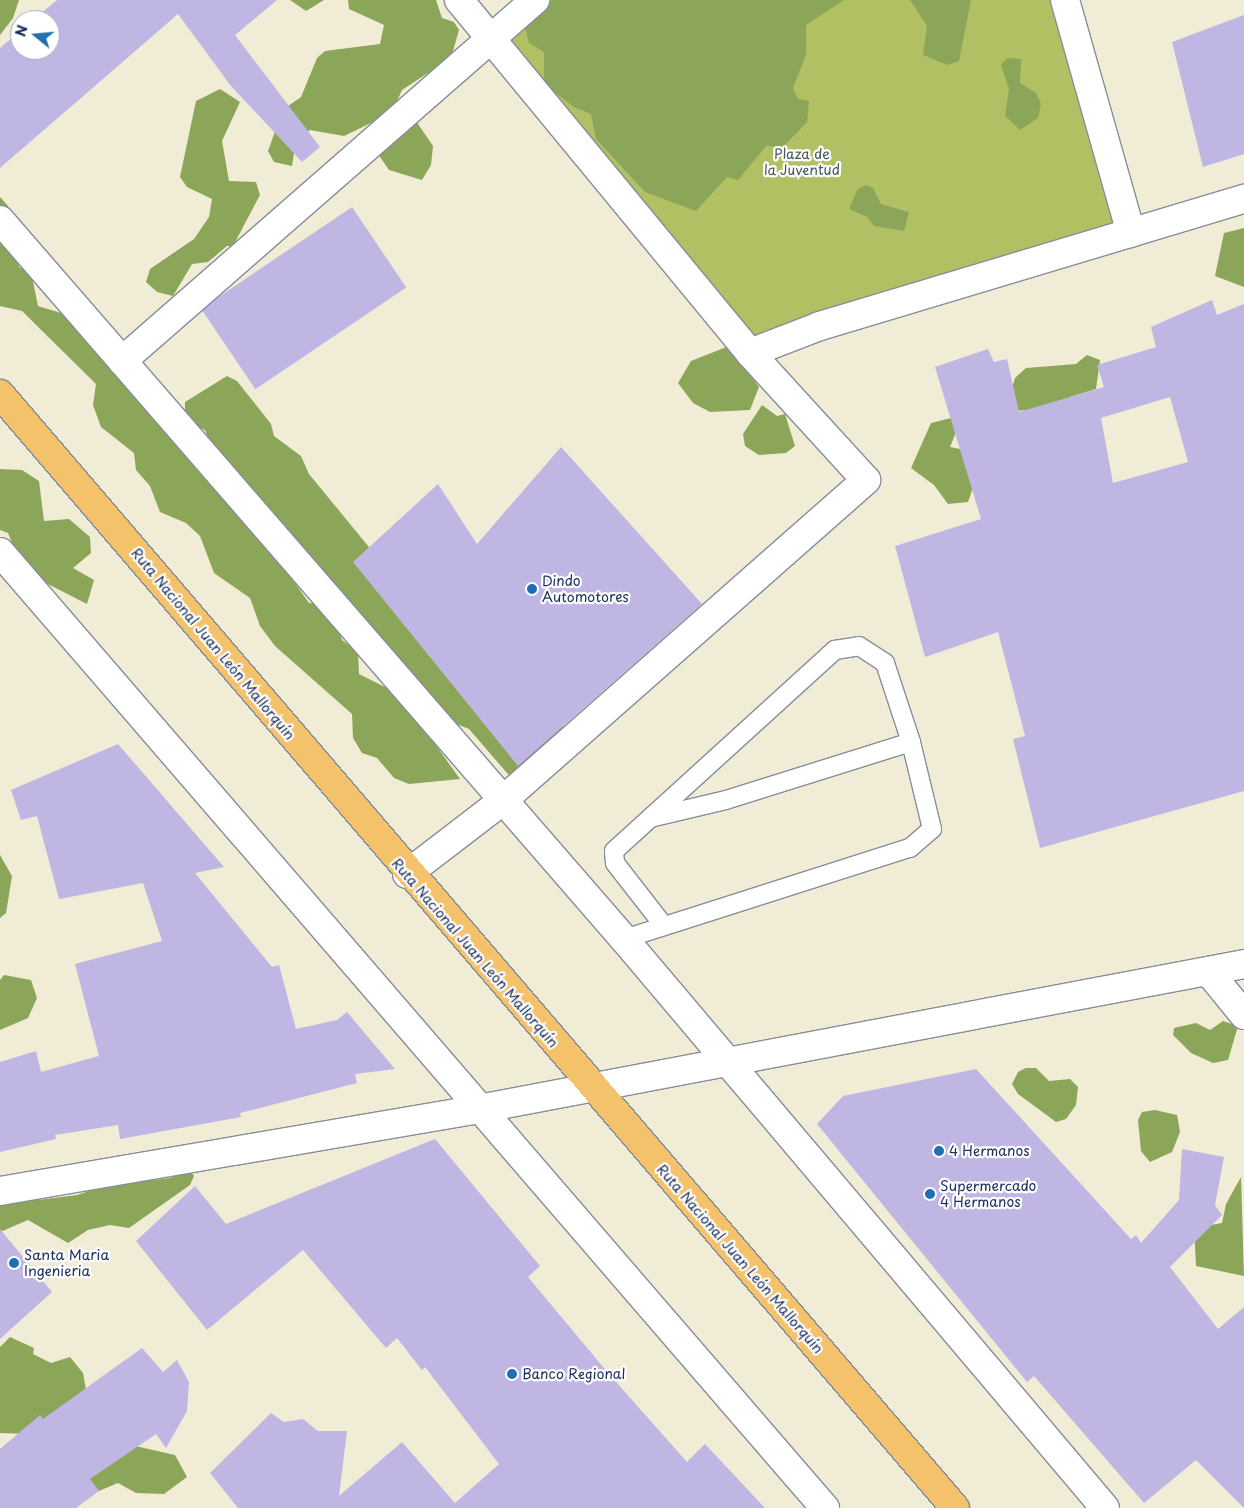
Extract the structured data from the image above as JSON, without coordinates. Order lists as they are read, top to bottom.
{
  "streets": {
    "highway": ["Ruta Nacional Juan León Mallorquín"]
  },
  "parks": ["Plaza de la Juventud"],
  "places": [
    "Dindo Automotores",
    "4 Hermanos",
    "Supermercado 4 Hermanos",
    "Santa Maria Ingenieria",
    "Banco Regional"
  ],
  "north": "left"
}
